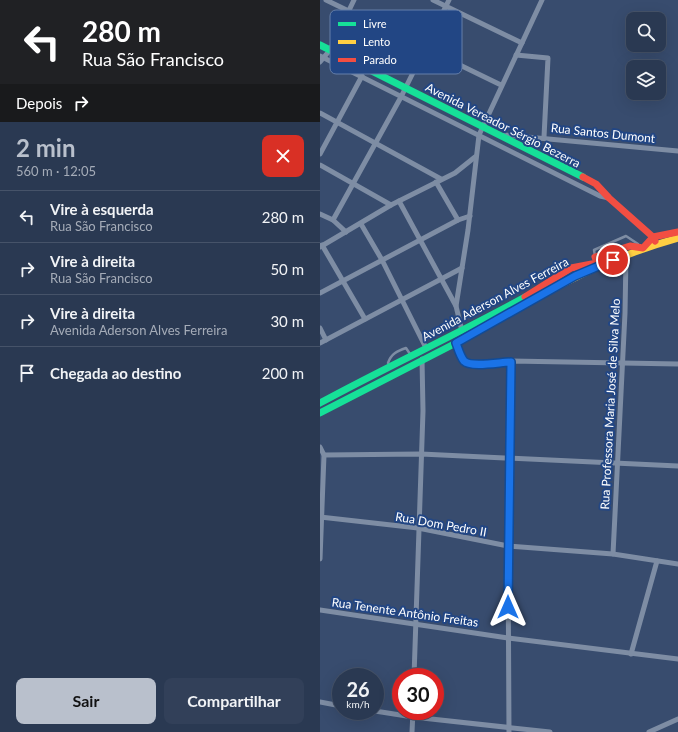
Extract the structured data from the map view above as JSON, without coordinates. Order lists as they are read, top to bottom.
{
  "streets": {
    "main road": ["Avenida Vereador Sérgio Bezerra", "Avenida Aderson Alves Ferreira"],
    "street": [
      "Rua Santos Dumont",
      "Rua Professora Maria José de Silva Melo",
      "Rua Dom Pedro II",
      "Rua Tenente Antônio Freitas"
    ]
  },
  "crossings": [
    ["Avenida Vereador Sérgio Bezerra", "Rua Santos Dumont"],
    ["Avenida Vereador Sérgio Bezerra", "Avenida Aderson Alves Ferreira"],
    ["Avenida Aderson Alves Ferreira", "Rua Professora Maria José de Silva Melo"],
    ["Rua Professora Maria José de Silva Melo", "Rua Dom Pedro II"]
  ],
  "legend": ["Livre", "Lento", "Parado"],
  "page": {
    "turn": ["280 m", "Rua São Francisco"],
    "then": "Depois",
    "heading": ["2 min", "560 m · 12:05"],
    "list": [
      {
        "name": "Vire à esquerda",
        "note": "Rua São Francisco",
        "value": "280 m"
      },
      {
        "name": "Vire à direita",
        "note": "Rua São Francisco",
        "value": "50 m"
      },
      {
        "name": "Vire à direita",
        "note": "Avenida Aderson Alves Ferreira",
        "value": "30 m"
      },
      {
        "name": "Chegada ao destino",
        "value": "200 m"
      }
    ],
    "speed": "26 km/h",
    "limit": "30",
    "buttons": ["Sair", "Compartilhar"]
  }
}
